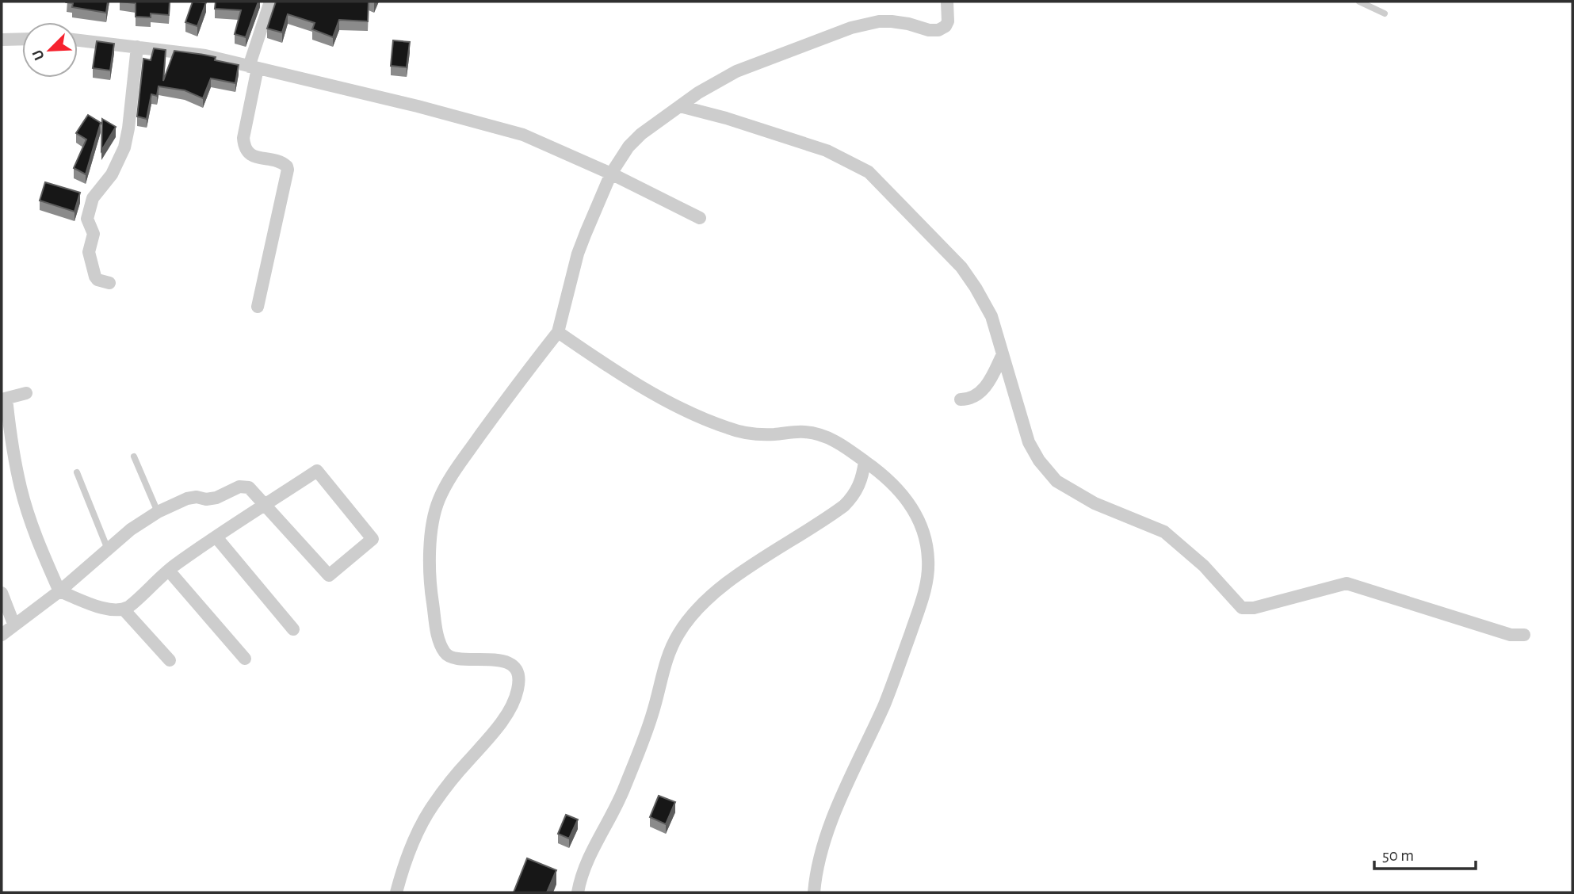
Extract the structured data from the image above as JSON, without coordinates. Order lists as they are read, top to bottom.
{
  "scale_bar": "50 m",
  "north": "bottom left"
}
